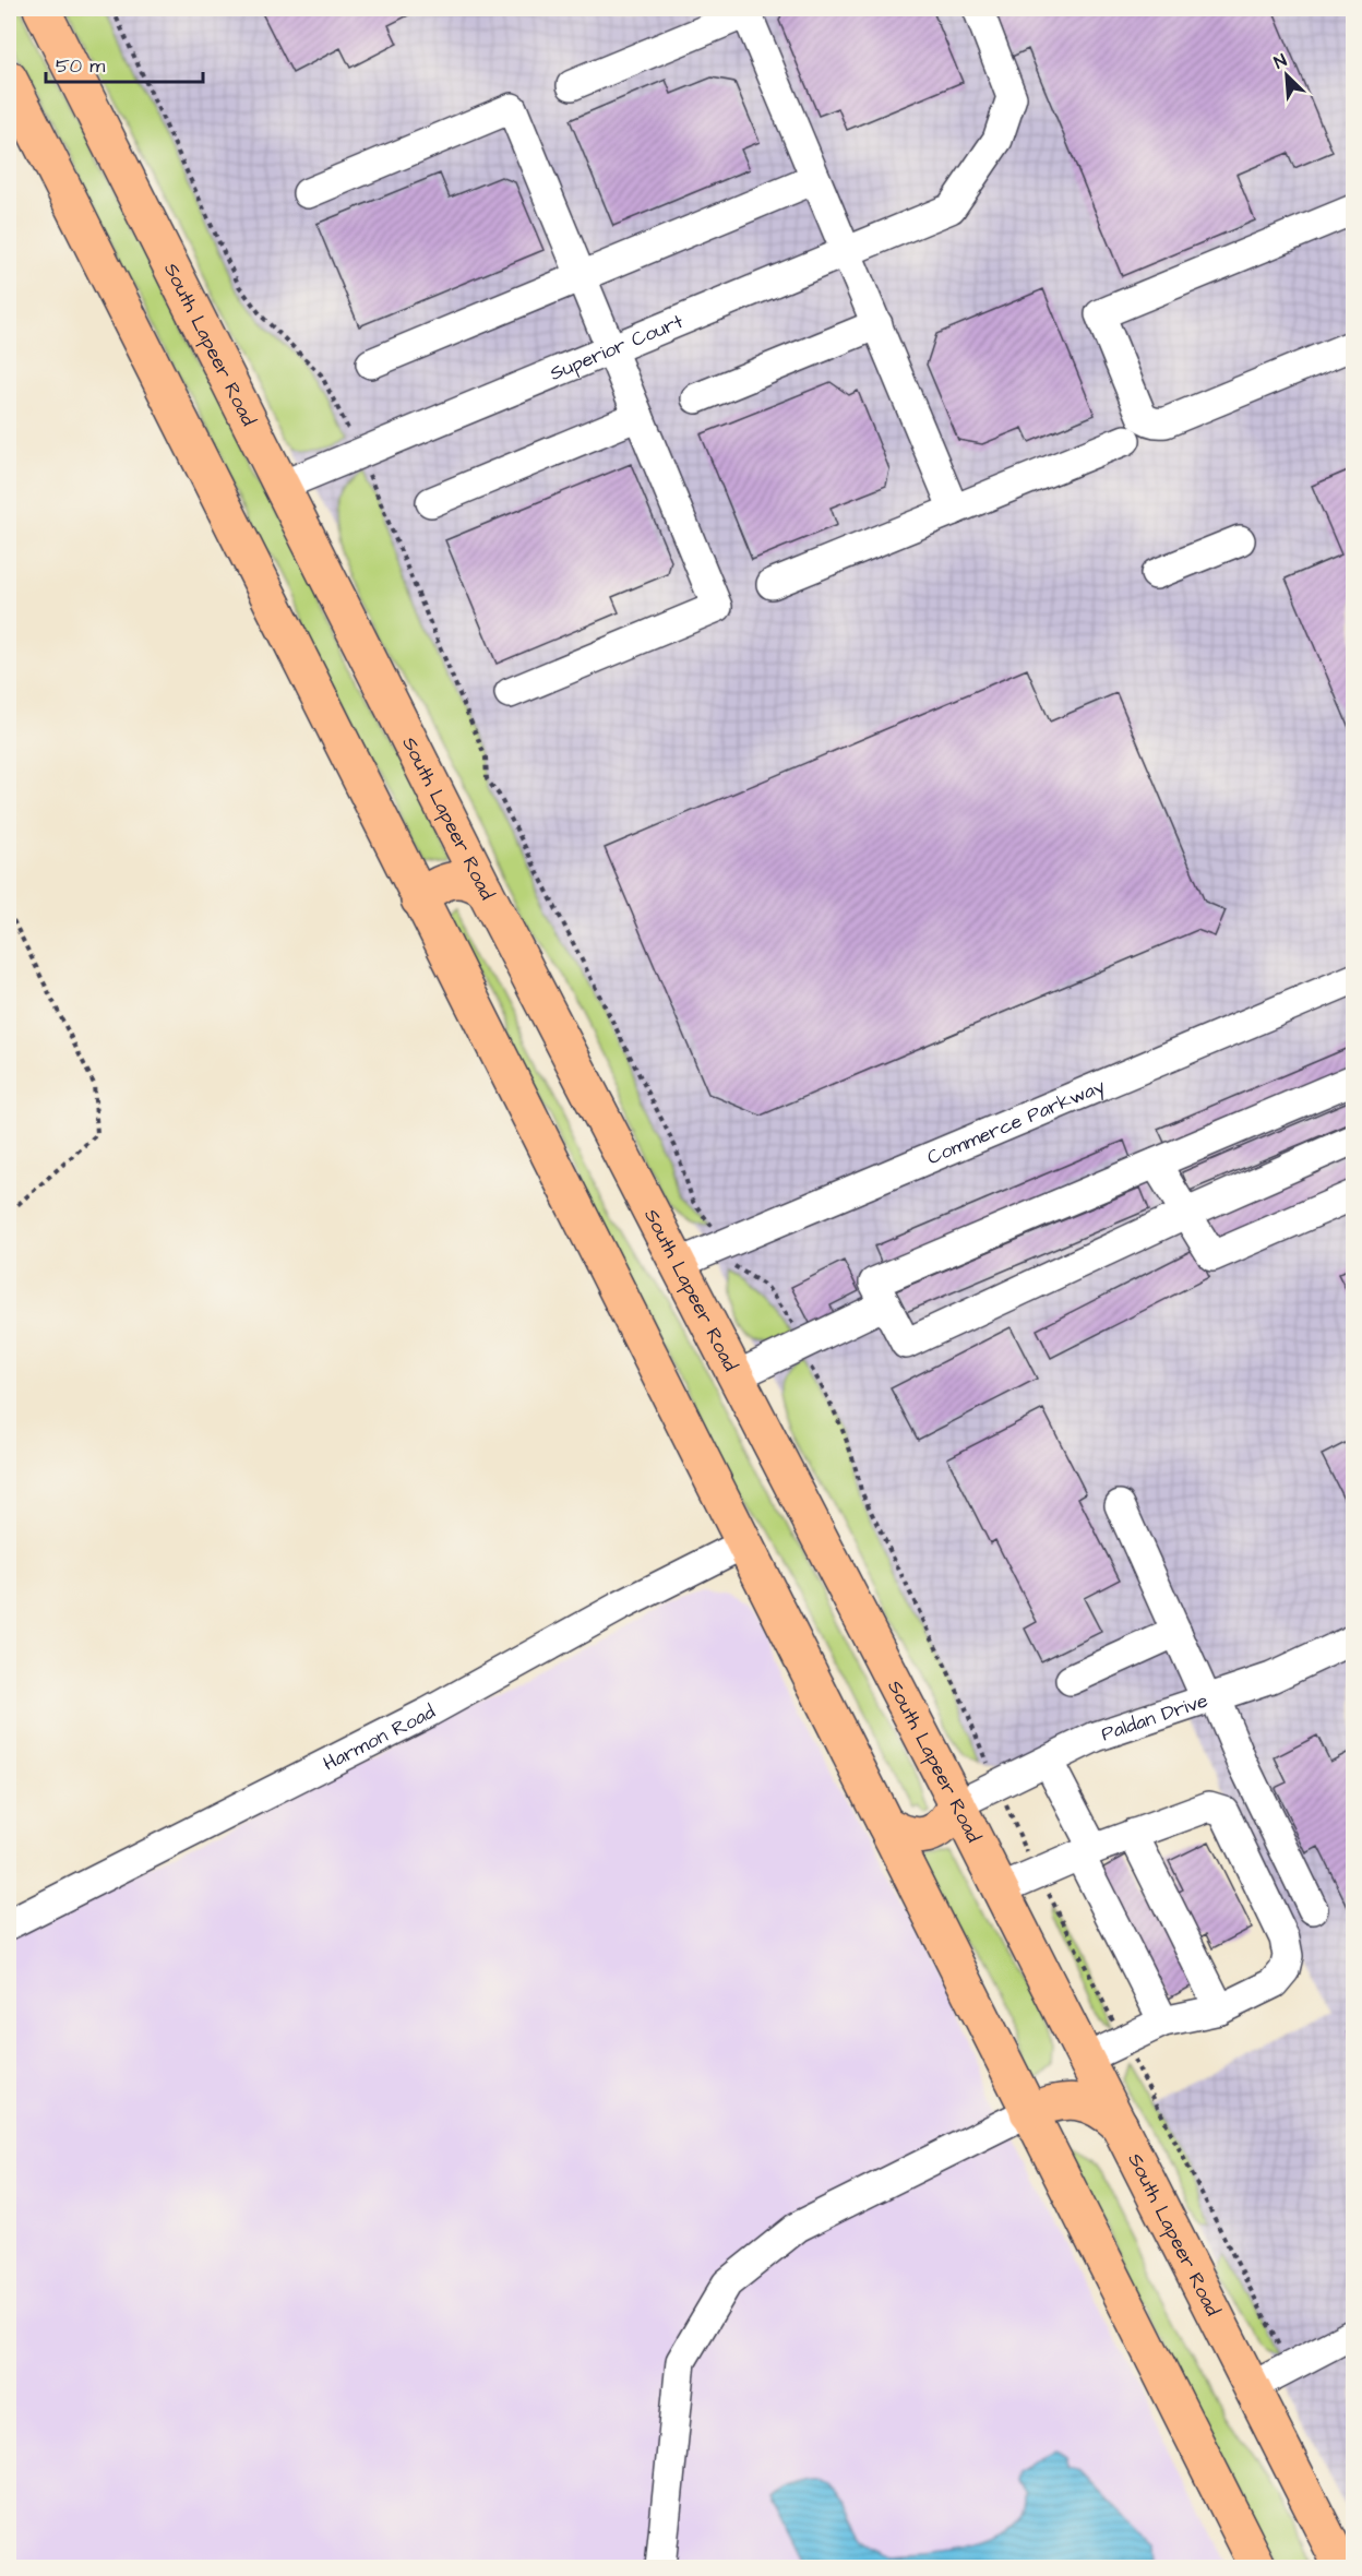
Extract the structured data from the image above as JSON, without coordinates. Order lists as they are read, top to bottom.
{
  "streets": {
    "main road": ["South Lapeer Road"],
    "street": [
      "Superior Court",
      "Commerce Parkway",
      "Paldan Drive",
      "Harmon Road"
    ]
  },
  "crossings": [
    ["South Lapeer Road", "Superior Court"],
    ["South Lapeer Road", "Commerce Parkway"],
    ["South Lapeer Road", "Paldan Drive"]
  ],
  "scale_bar": "50 m",
  "north": "top left"
}
